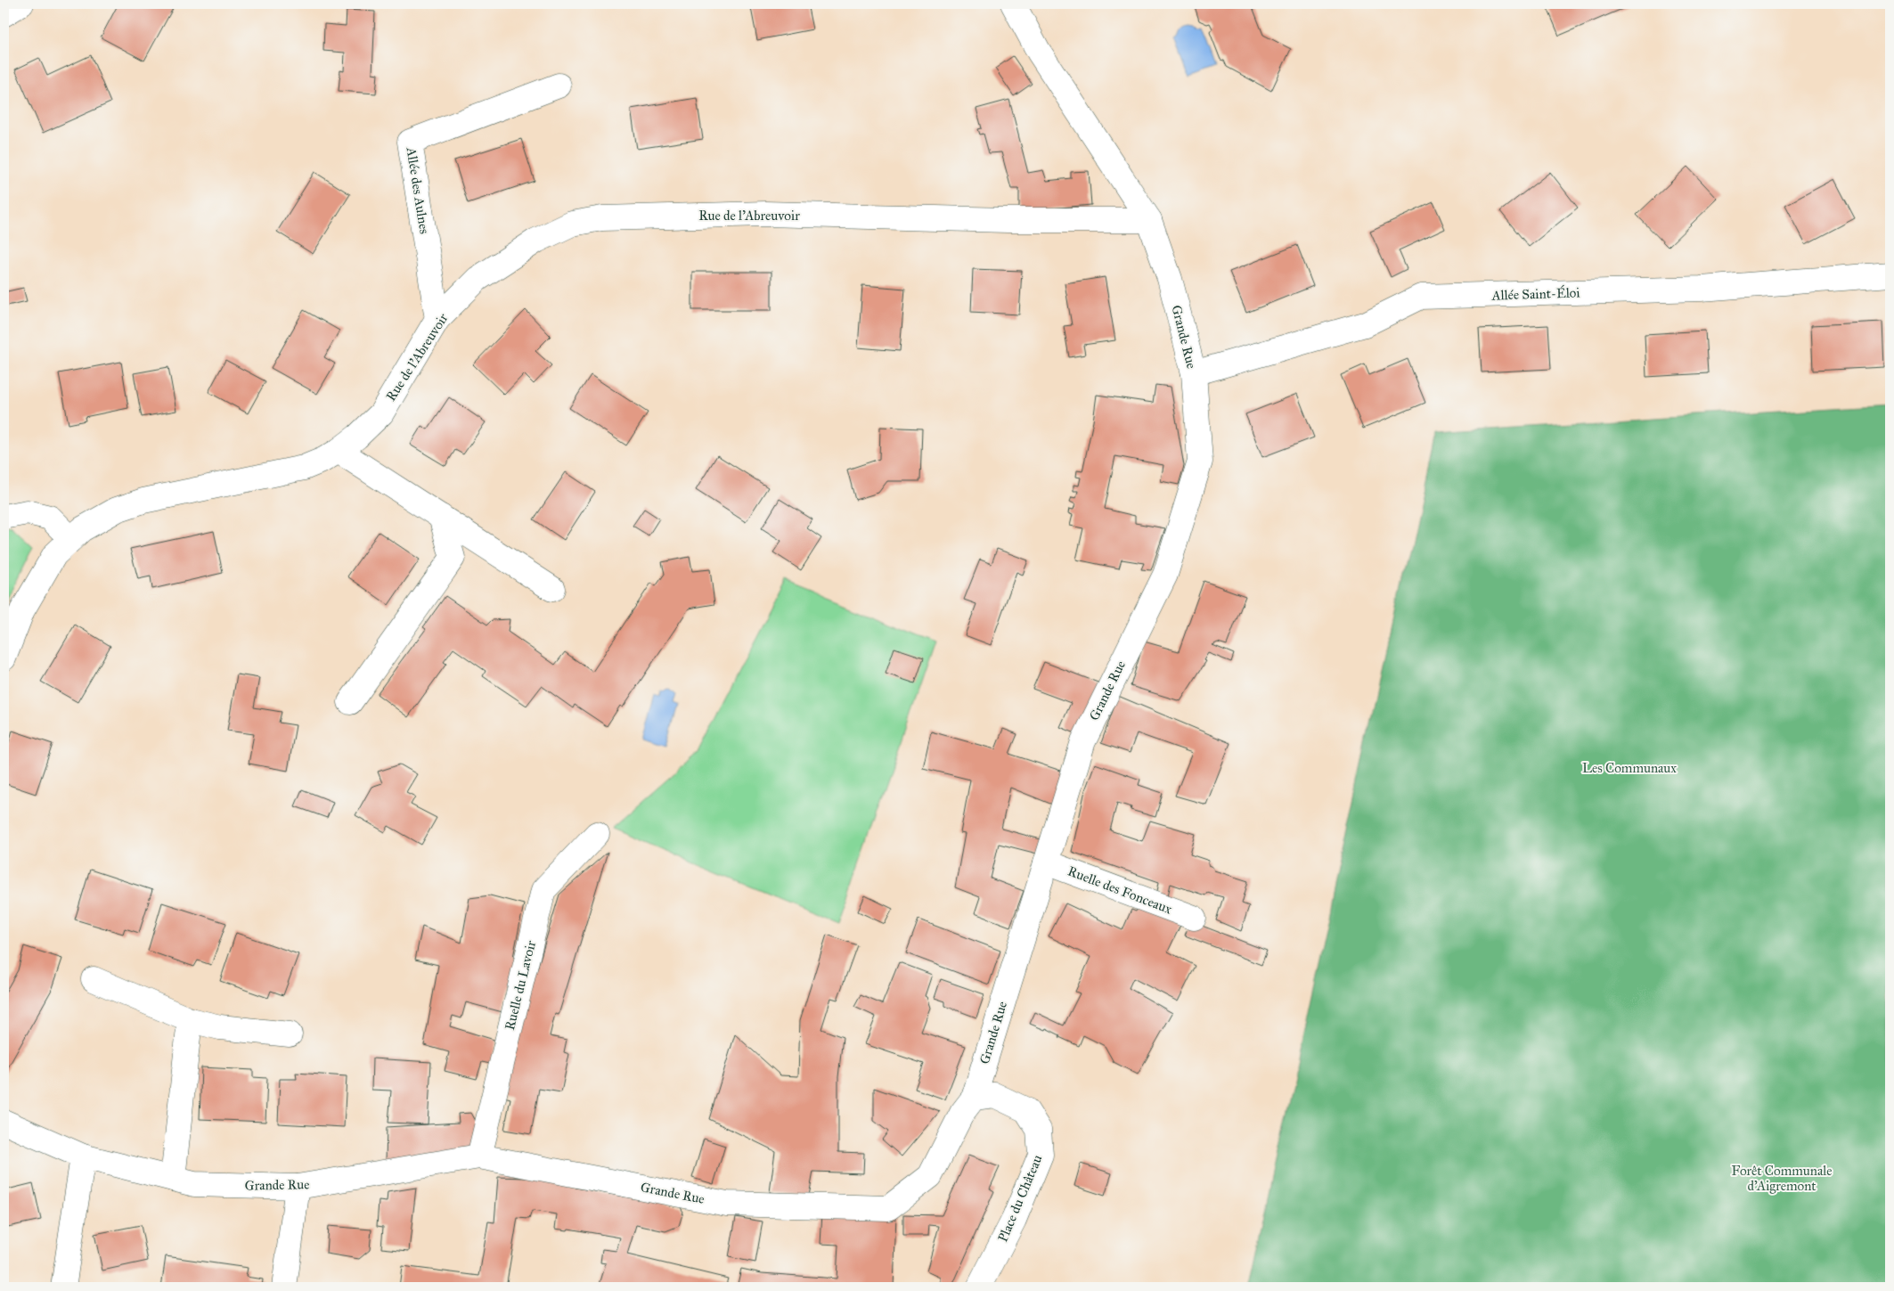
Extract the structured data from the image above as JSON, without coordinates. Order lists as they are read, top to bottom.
{
  "streets": {
    "street": [
      "Allée des Aulnes",
      "Rue de l'Abreuvoir",
      "Allée Saint-Éloi",
      "Grande Rue",
      "Ruelle des Fonceaux",
      "Ruelle du Lavoir",
      "Place du Château"
    ]
  },
  "crossings": [
    ["Allée des Aulnes", "Rue de l'Abreuvoir"],
    ["Rue de l'Abreuvoir", "Grande Rue"],
    ["Allée Saint-Éloi", "Grande Rue"],
    ["Grande Rue", "Ruelle des Fonceaux"],
    ["Grande Rue", "Ruelle du Lavoir"],
    ["Grande Rue", "Place du Château"]
  ],
  "parks": ["Les Communaux", "Forêt Communale d'Aigremont"]
}
